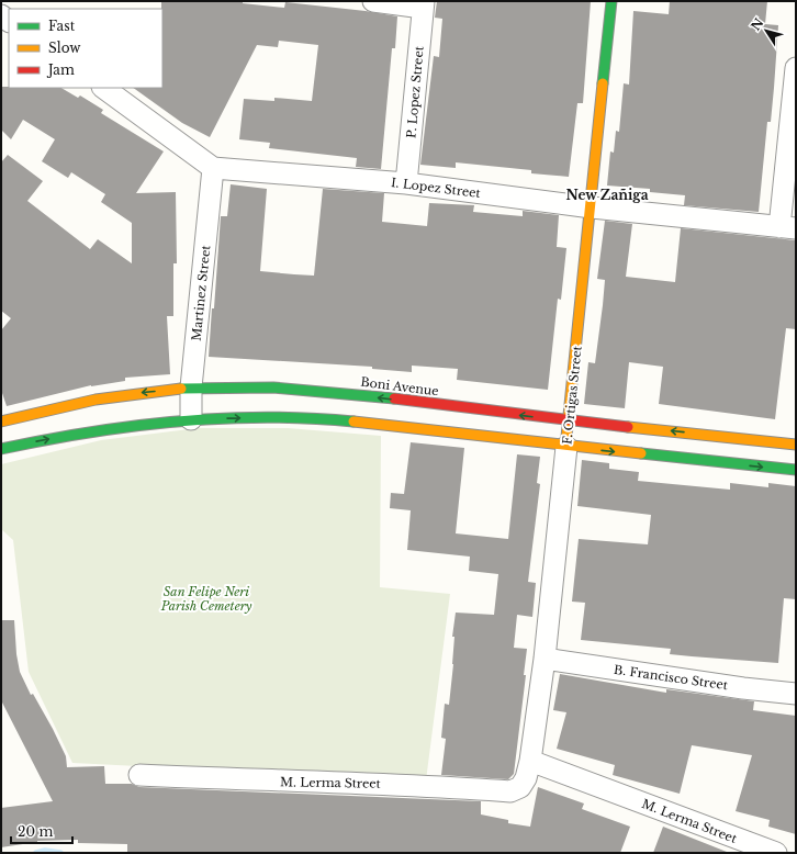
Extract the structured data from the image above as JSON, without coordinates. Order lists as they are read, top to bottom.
{
  "streets": {
    "main road": ["Boni Avenue", "F. Ortigas Street"],
    "street": [
      "P. Lopez Street",
      "I. Lopez Street",
      "Martinez Street",
      "B. Francisco Street",
      "M. Lerma Street"
    ]
  },
  "crossings": [
    ["P. Lopez Street", "I. Lopez Street"],
    ["I. Lopez Street", "Martinez Street"],
    ["I. Lopez Street", "F. Ortigas Street"],
    ["Martinez Street", "Boni Avenue"],
    ["Boni Avenue", "F. Ortigas Street"],
    ["F. Ortigas Street", "B. Francisco Street"],
    ["F. Ortigas Street", "M. Lerma Street"]
  ],
  "districts": ["New Zañiga"],
  "parks": ["San Felipe Neri Parish Cemetery"],
  "legend": ["Fast", "Slow", "Jam"],
  "scale_bar": "20 m",
  "north": "top left"
}
